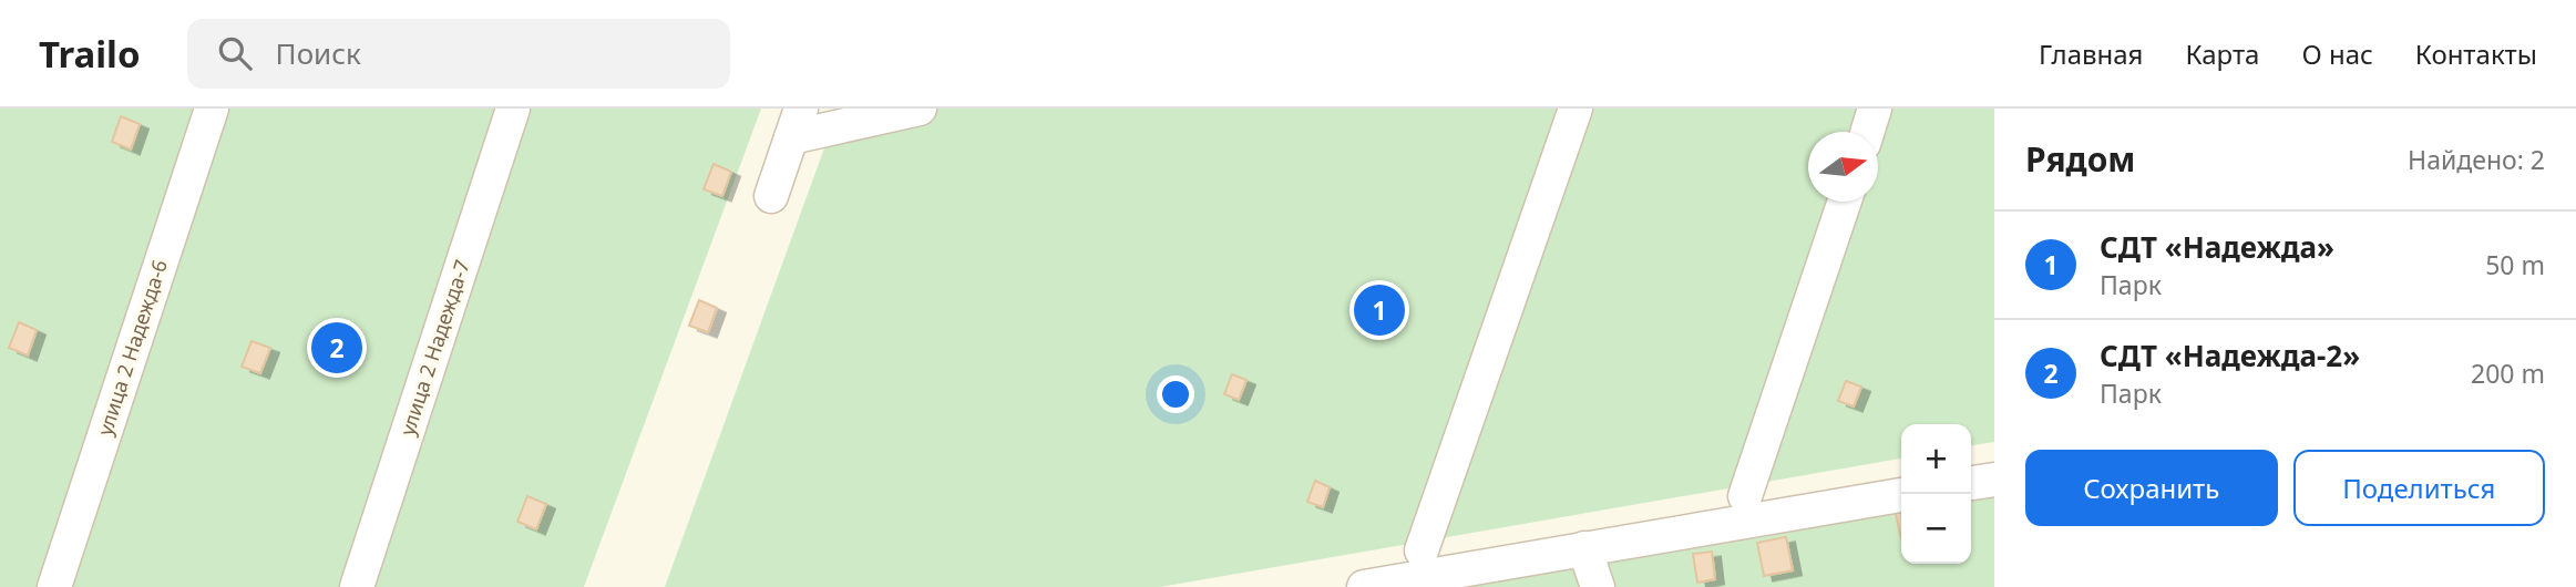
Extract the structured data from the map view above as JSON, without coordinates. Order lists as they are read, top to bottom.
{
  "streets": {
    "street": ["улица 2 Надежда-6", "улица 2 Надежда-7"]
  },
  "north": "right",
  "page": {
    "header": "Trailo",
    "search": "Поиск",
    "nav": [
      "Главная",
      "Карта",
      "О нас",
      "Контакты"
    ],
    "heading": ["Рядом", "Найдено: 2"],
    "list": [
      {
        "mark": "1",
        "name": "СДТ «Надежда»",
        "note": "Парк",
        "value": "50 m"
      },
      {
        "mark": "2",
        "name": "СДТ «Надежда-2»",
        "note": "Парк",
        "value": "200 m"
      }
    ],
    "pins": ["1", "2"],
    "map_buttons": ["+", "−"],
    "buttons": ["Сохранить", "Поделиться"]
  }
}
